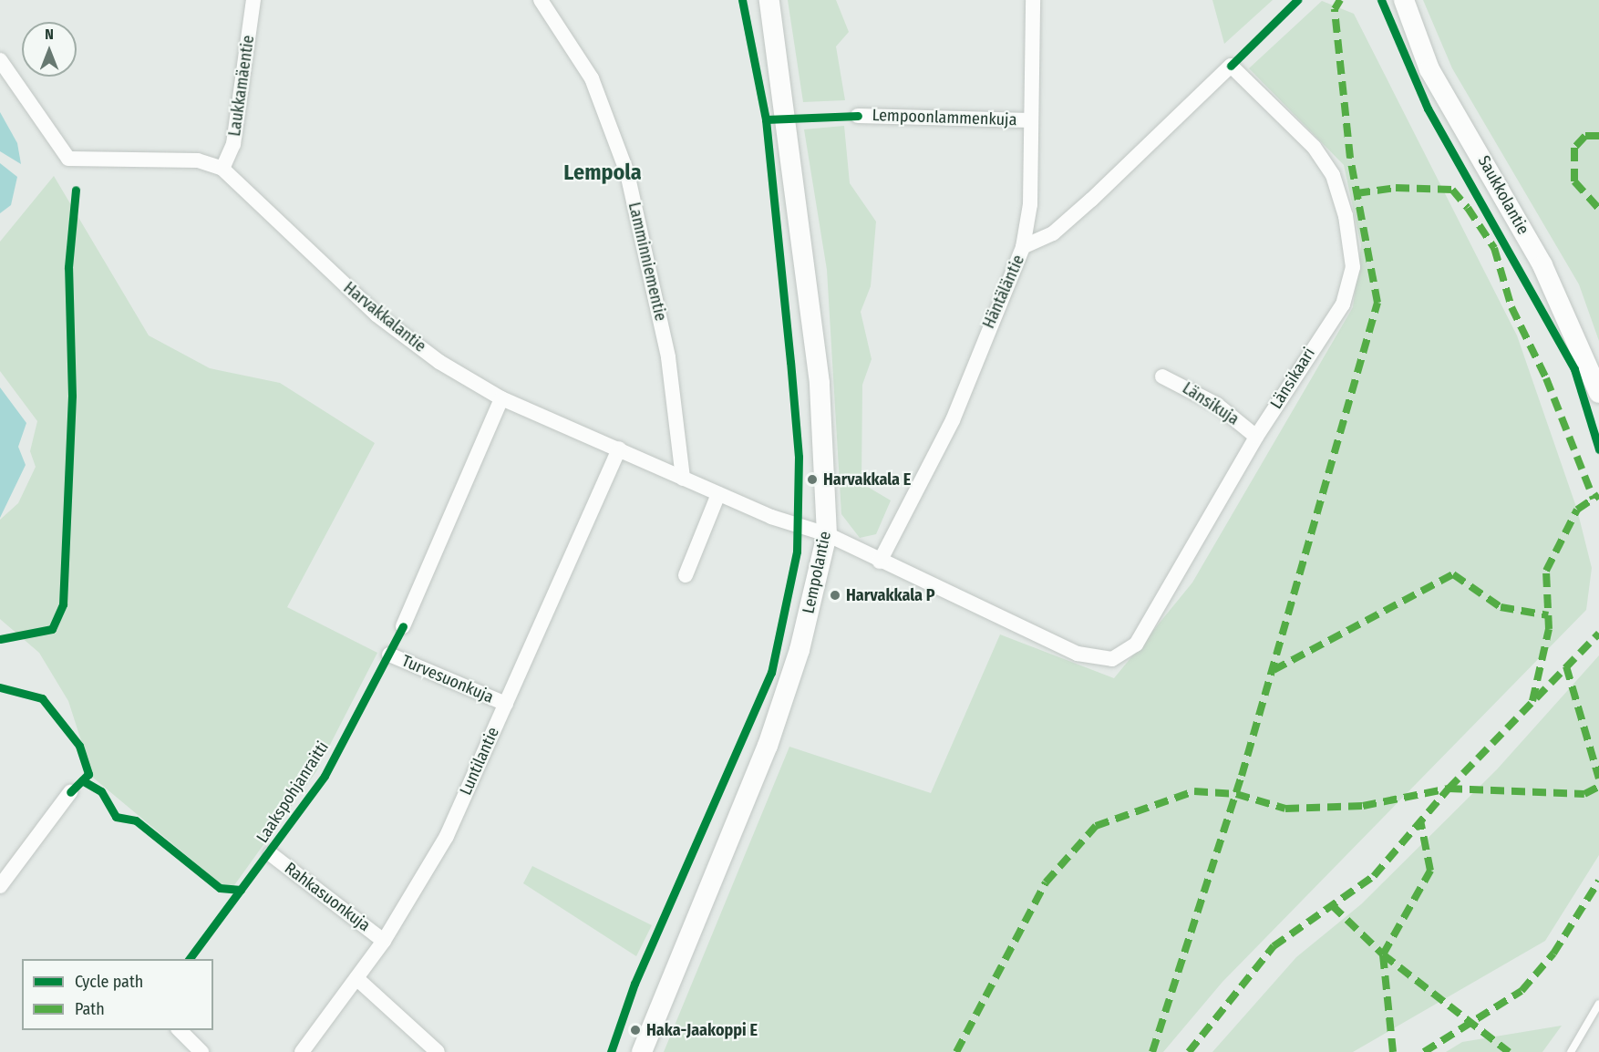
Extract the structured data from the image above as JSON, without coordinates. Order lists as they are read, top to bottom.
{
  "streets": {
    "street": [
      "Laukkamäentie",
      "Lempoonlammenkuja",
      "Saukkolantie",
      "Lamminniementie",
      "Häntäläntie",
      "Harvakkalantie",
      "Länsikaari",
      "Länsikuja",
      "Lempolantie",
      "Turvesuonkuja",
      "Luntilantie",
      "Rahkasuonkuja"
    ],
    "cycle path": ["Laakspohjanraitti"]
  },
  "crossings": [
    ["Laukkamäentie", "Harvakkalantie"],
    ["Lempoonlammenkuja", "Häntäläntie"],
    ["Lamminniementie", "Harvakkalantie"],
    ["Häntäläntie", "Länsikaari"],
    ["Harvakkalantie", "Länsikaari"],
    ["Harvakkalantie", "Lempolantie"],
    ["Harvakkalantie", "Luntilantie"],
    ["Länsikaari", "Länsikuja"],
    ["Länsikaari", "Lempolantie"],
    ["Turvesuonkuja", "Luntilantie"],
    ["Luntilantie", "Rahkasuonkuja"]
  ],
  "districts": ["Lempola"],
  "places": ["Harvakkala E", "Harvakkala P", "Haka-Jaakoppi E"],
  "legend": ["Cycle path", "Path"],
  "north": "top"
}
